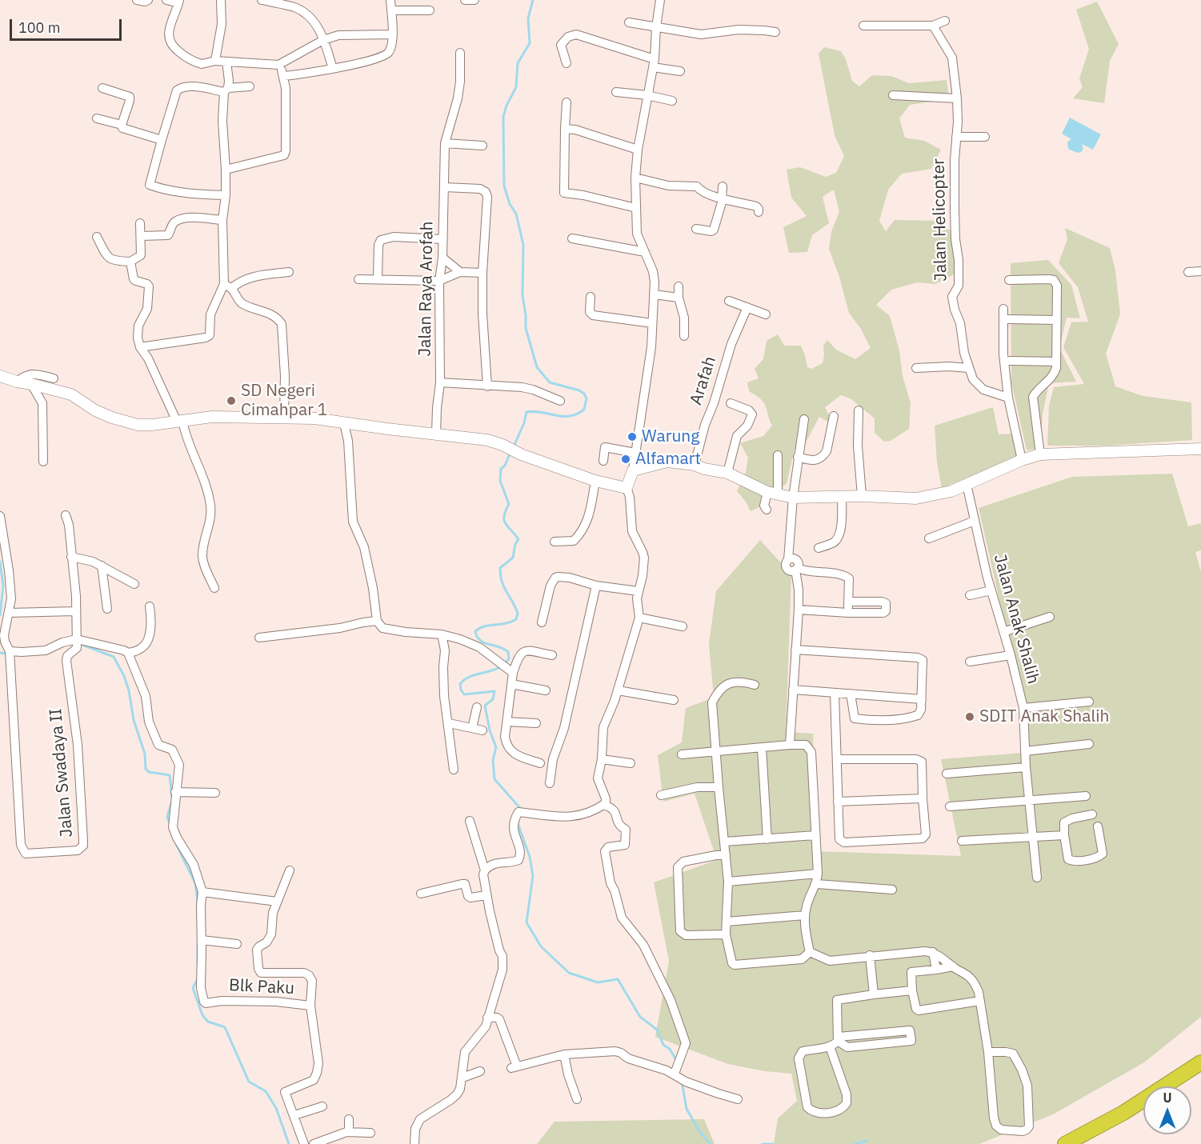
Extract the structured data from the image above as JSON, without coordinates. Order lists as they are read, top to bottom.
{
  "streets": {
    "street": [
      "Jalan Helicopter",
      "Jalan Raya Arofah",
      "Arafah",
      "Jalan Anak Shalih",
      "Jalan Swadaya II",
      "Blk Paku"
    ]
  },
  "places": [
    "SD Negeri Cimahpar 1",
    "Warung",
    "Alfamart",
    "SDIT Anak Shalih"
  ],
  "scale_bar": "100 m",
  "north": "top"
}
